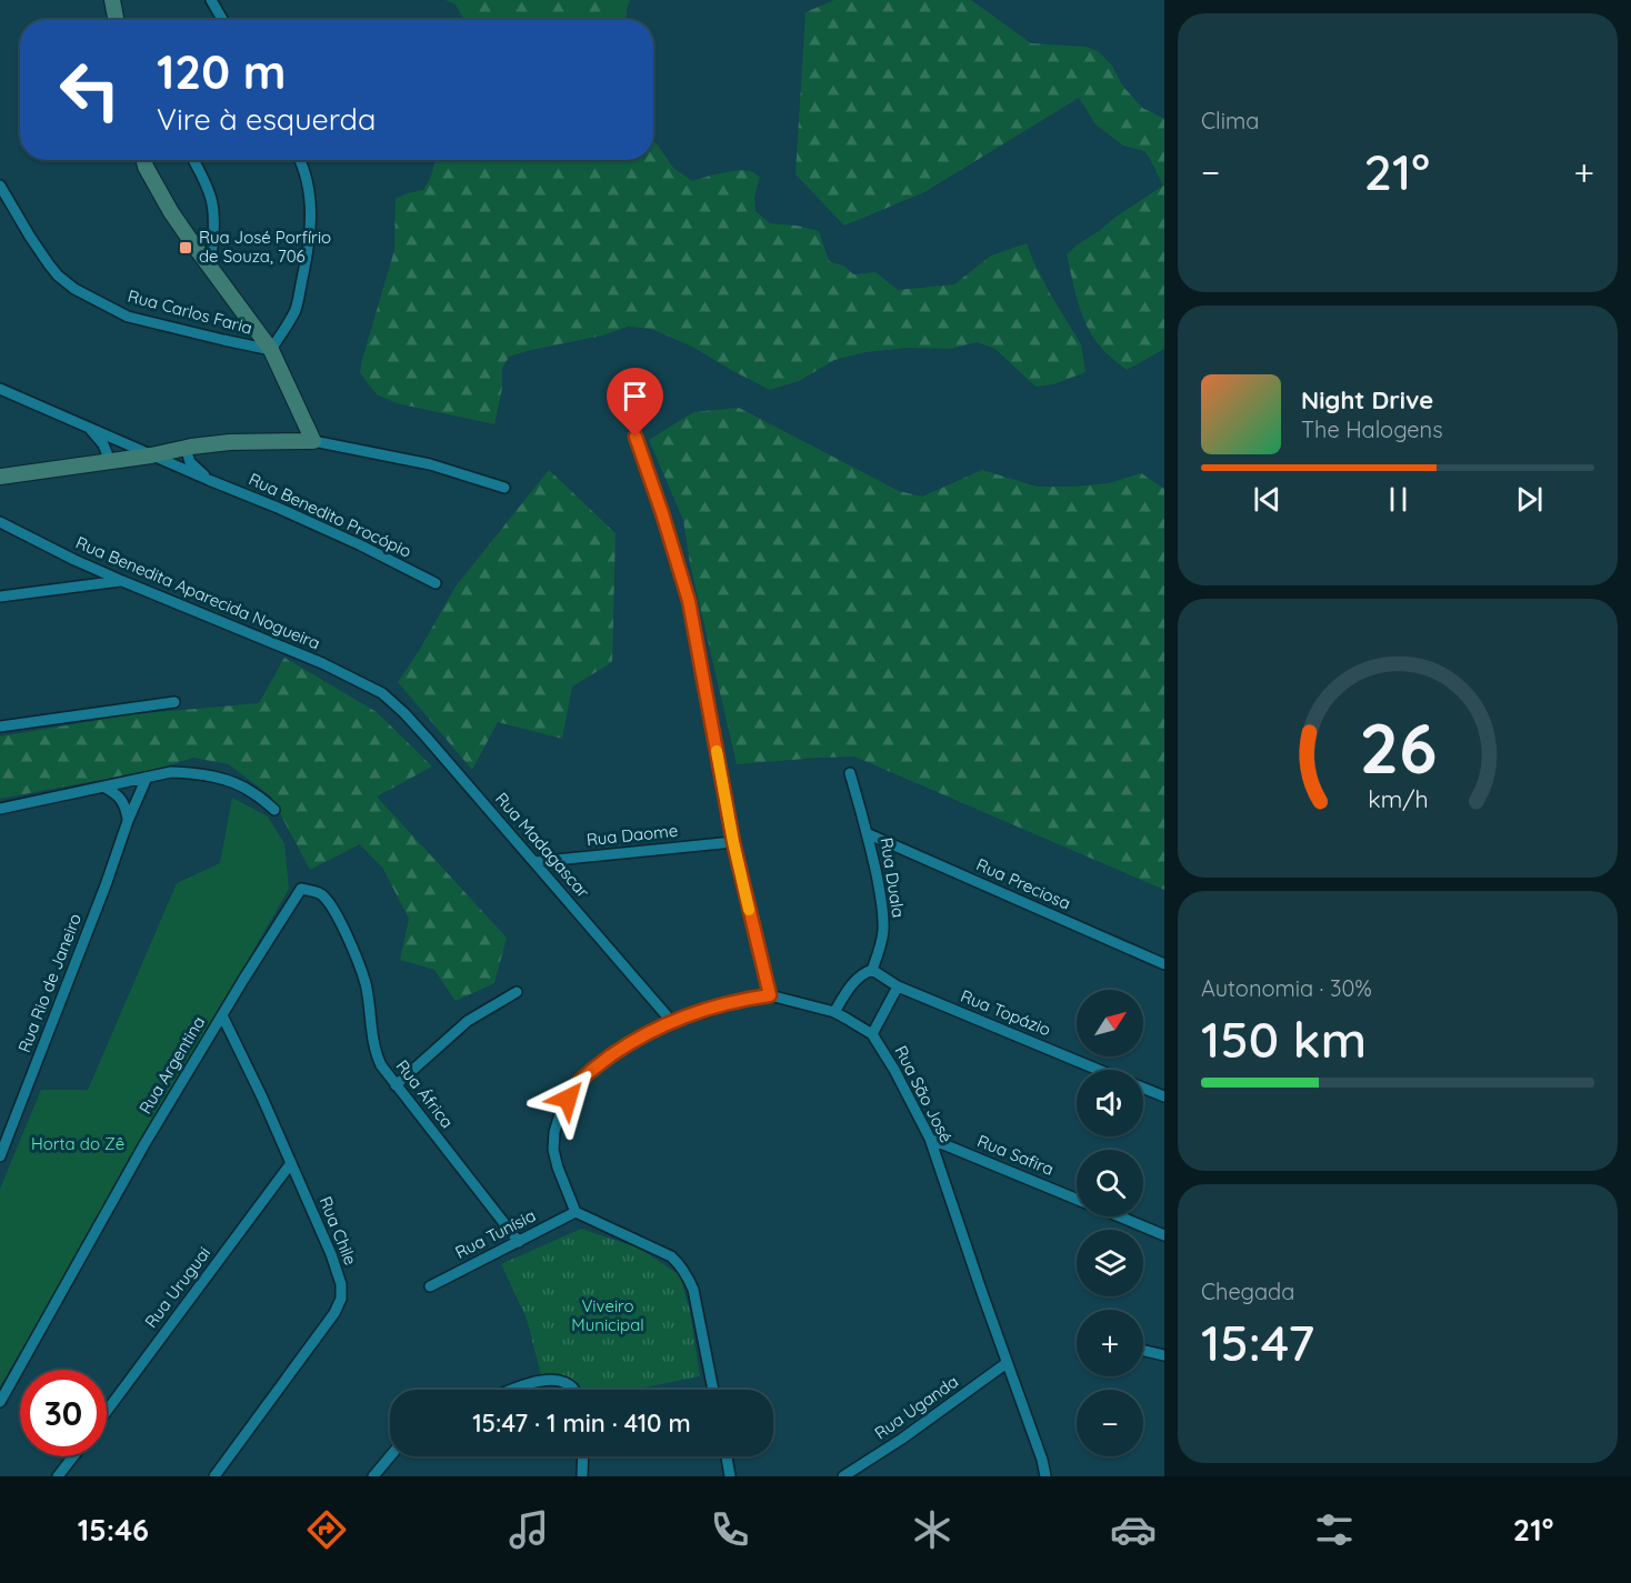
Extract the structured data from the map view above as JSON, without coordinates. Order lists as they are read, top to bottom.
{
  "streets": {
    "street": [
      "Rua Carlos Faria",
      "Rua Benedito Procópio",
      "Rua Benedita Aparecida Nogueira",
      "Rua Daome",
      "Rua Madagascar",
      "Rua Duala",
      "Rua Preciosa",
      "Rua Rio de Janeiro",
      "Rua Topázio",
      "Rua Argentina",
      "Rua África",
      "Rua São José",
      "Rua Safira",
      "Rua Chile",
      "Rua Tunísia",
      "Rua Uruguai",
      "Rua Uganda"
    ]
  },
  "crossings": [
    ["Rua Benedita Aparecida Nogueira", "Rua Madagascar"],
    ["Rua Daome", "Rua Madagascar"],
    ["Rua Madagascar", "Rua São José"],
    ["Rua Duala", "Rua Preciosa"],
    ["Rua Duala", "Rua Topázio"],
    ["Rua Argentina", "Rua África"],
    ["Rua Argentina", "Rua Chile"],
    ["Rua África", "Rua Tunísia"],
    ["Rua São José", "Rua Safira"],
    ["Rua São José", "Rua Tunísia"],
    ["Rua São José", "Rua Uganda"],
    ["Rua Chile", "Rua Uruguai"]
  ],
  "parks": ["Horta do Zê", "Viveiro Municipal"],
  "places": {
    "transit": ["Rua José Porfírio de Souza, 706"]
  },
  "north": "top right",
  "page": {
    "tile": [
      "Clima",
      ["Autonomia · 30%", "150 km"],
      ["Chegada", "15:47"]
    ],
    "turn": ["120 m", "Vire à esquerda"],
    "heat": ["−", "21°", "+"],
    "song": ["Night Drive", "The Halogens"],
    "map_buttons": ["+", "−"],
    "limit": "30",
    "trip": "15:47 · 1 min · 410 m",
    "tabs": ["15:46", "21°"],
    "gauge": ["26", "km/h"]
  }
}
